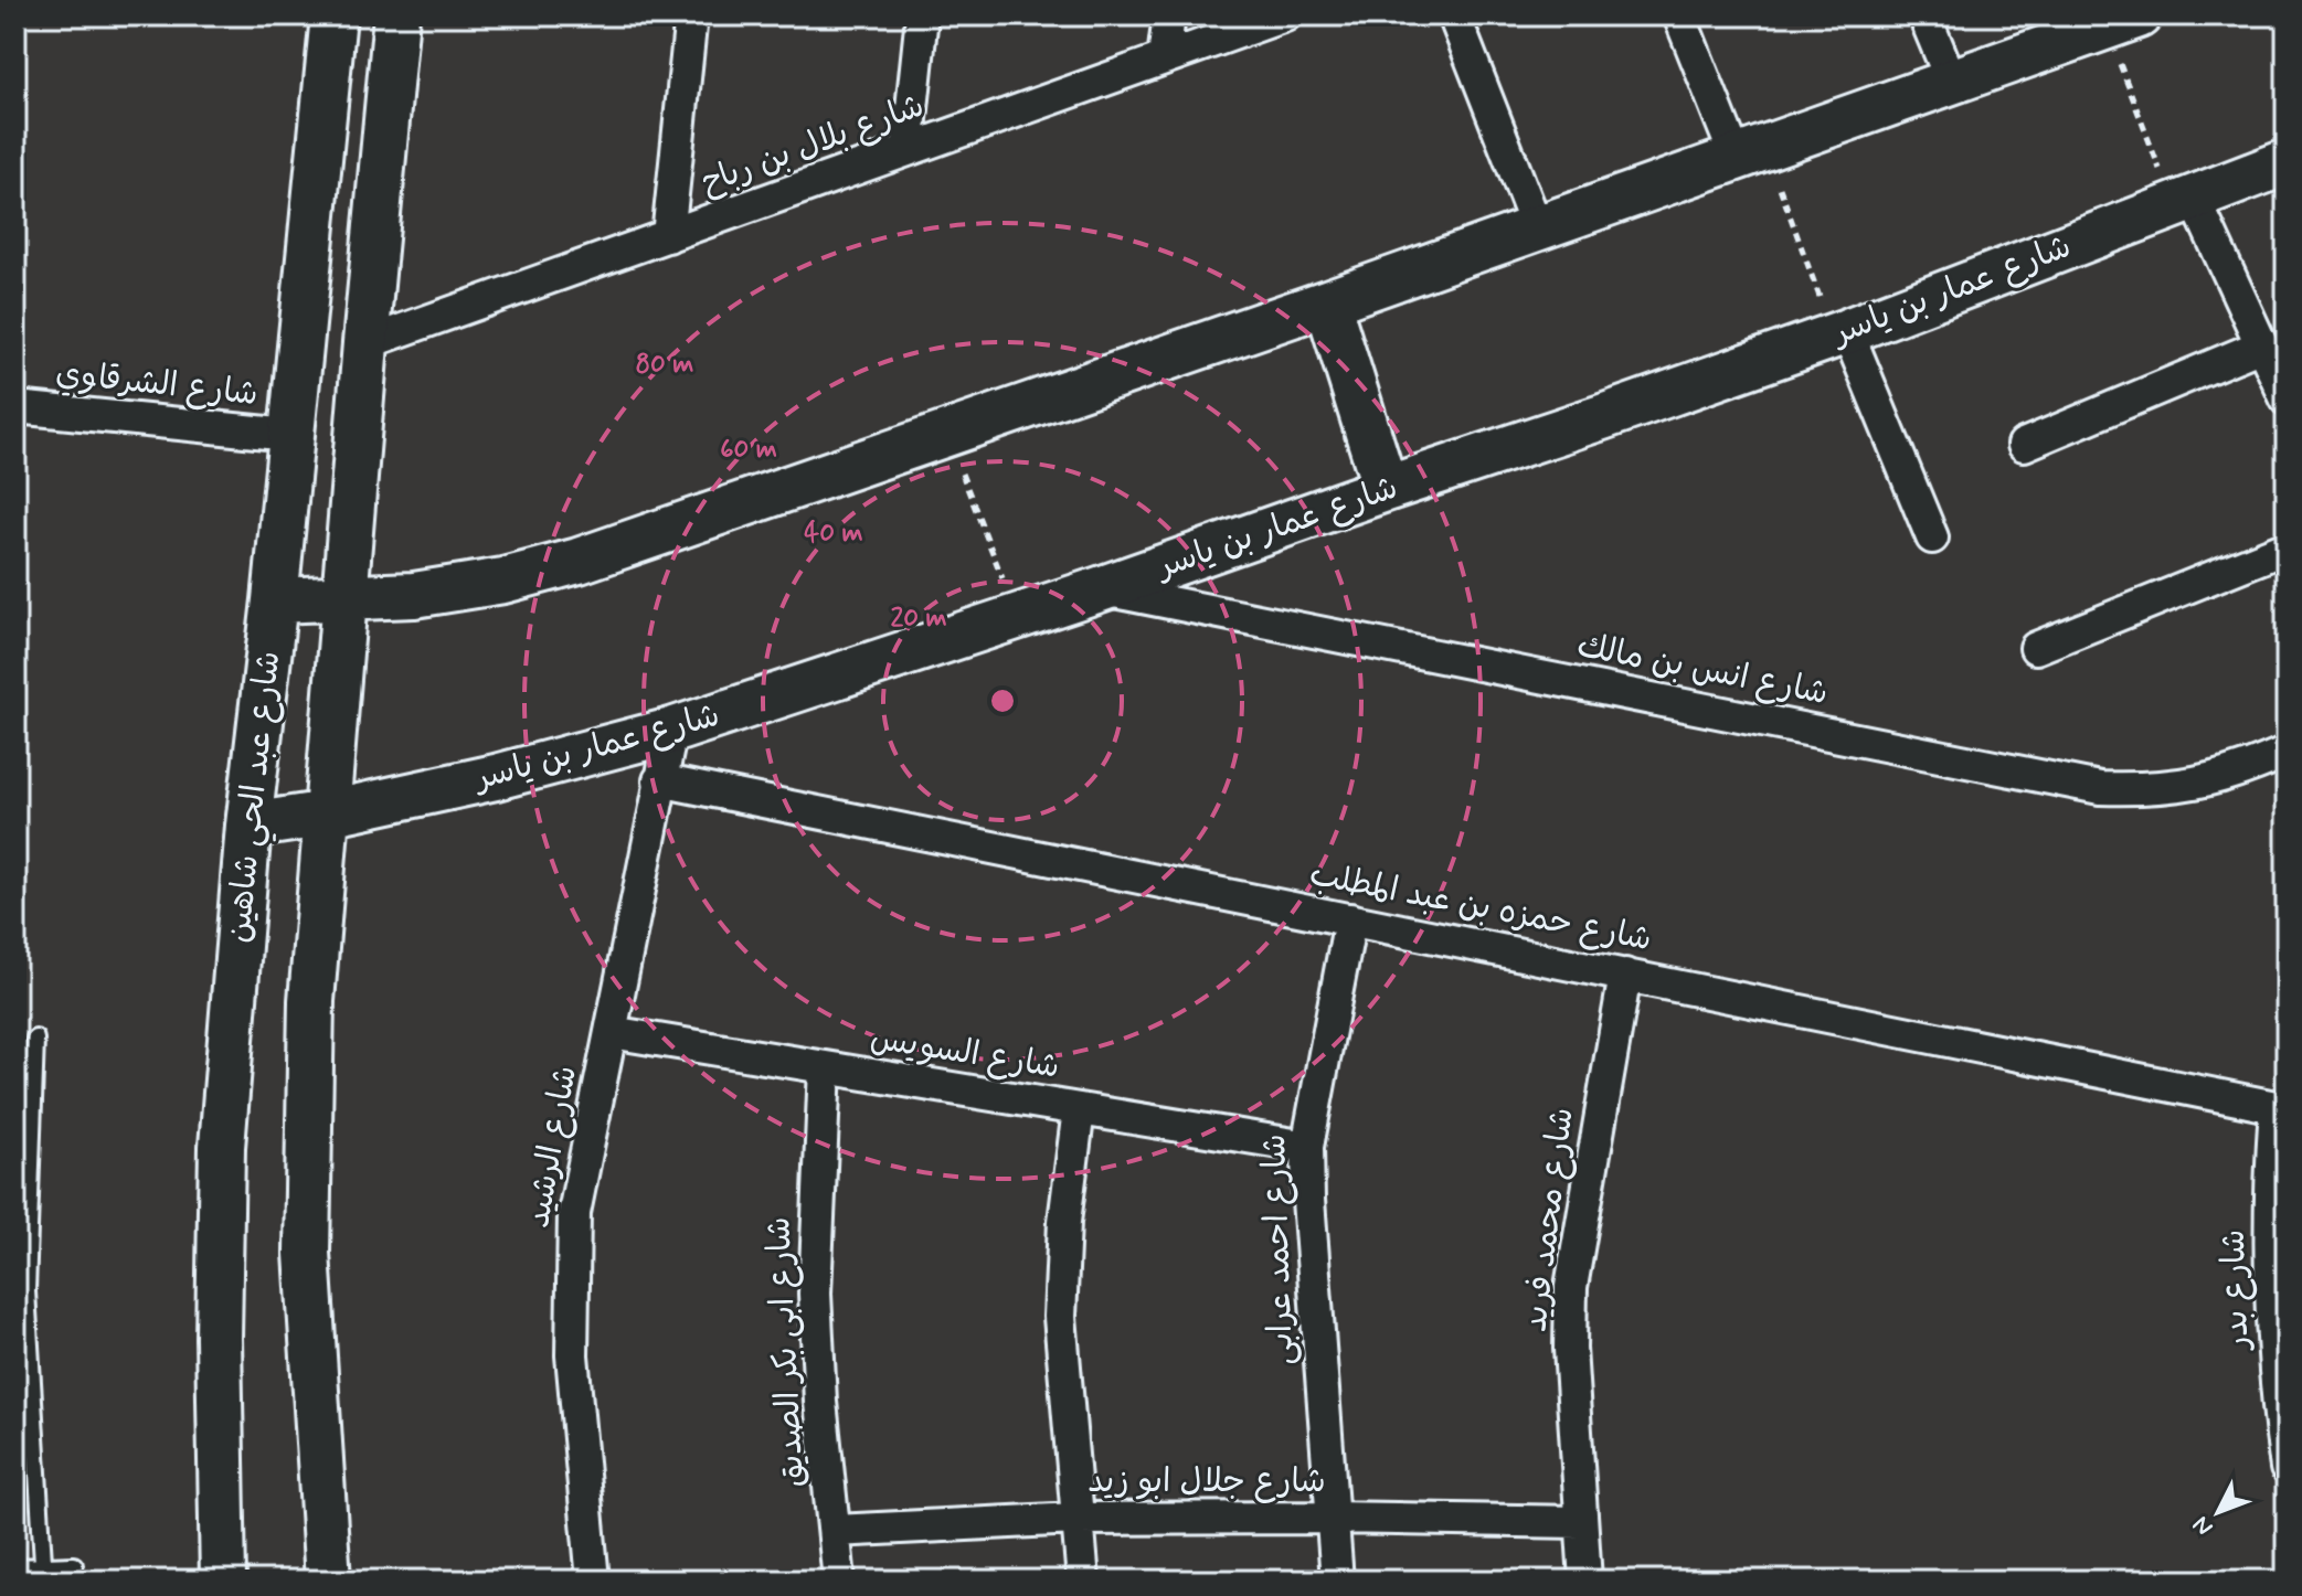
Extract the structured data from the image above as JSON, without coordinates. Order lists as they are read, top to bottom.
{
  "streets": {
    "street": [
      "شارع بلال بن رباح",
      "شارع عمار بن ياسر",
      "شارع الشرقاوي",
      "شارع انس بن مالك",
      "شارع عبد الحي شاهين",
      "شارع حمزه بن عبد المطلب",
      "شارع السويس",
      "شارع الرشيد",
      "شارع محمد فريد",
      "شارع احمد عرابى",
      "شارع بدر",
      "شارع ابى بكر الصديق",
      "شارع جلال ابو زيد"
    ]
  },
  "crossings": [
    ["شارع عمار بن ياسر", "شارع انس بن مالك"],
    ["شارع عمار بن ياسر", "شارع عبد الحي شاهين"],
    ["شارع عمار بن ياسر", "شارع الرشيد"],
    ["شارع الشرقاوي", "شارع عبد الحي شاهين"],
    ["شارع حمزه بن عبد المطلب", "شارع الرشيد"],
    ["شارع حمزه بن عبد المطلب", "شارع محمد فريد"],
    ["شارع حمزه بن عبد المطلب", "شارع احمد عرابى"],
    ["شارع حمزه بن عبد المطلب", "شارع بدر"],
    ["شارع السويس", "شارع الرشيد"],
    ["شارع السويس", "شارع احمد عرابى"],
    ["شارع السويس", "شارع ابى بكر الصديق"],
    ["شارع محمد فريد", "شارع جلال ابو زيد"],
    ["شارع احمد عرابى", "شارع جلال ابو زيد"],
    ["شارع ابى بكر الصديق", "شارع جلال ابو زيد"]
  ],
  "north": "bottom left",
  "rings": [
    "80 m",
    "60 m",
    "40 m",
    "20 m"
  ]
}
